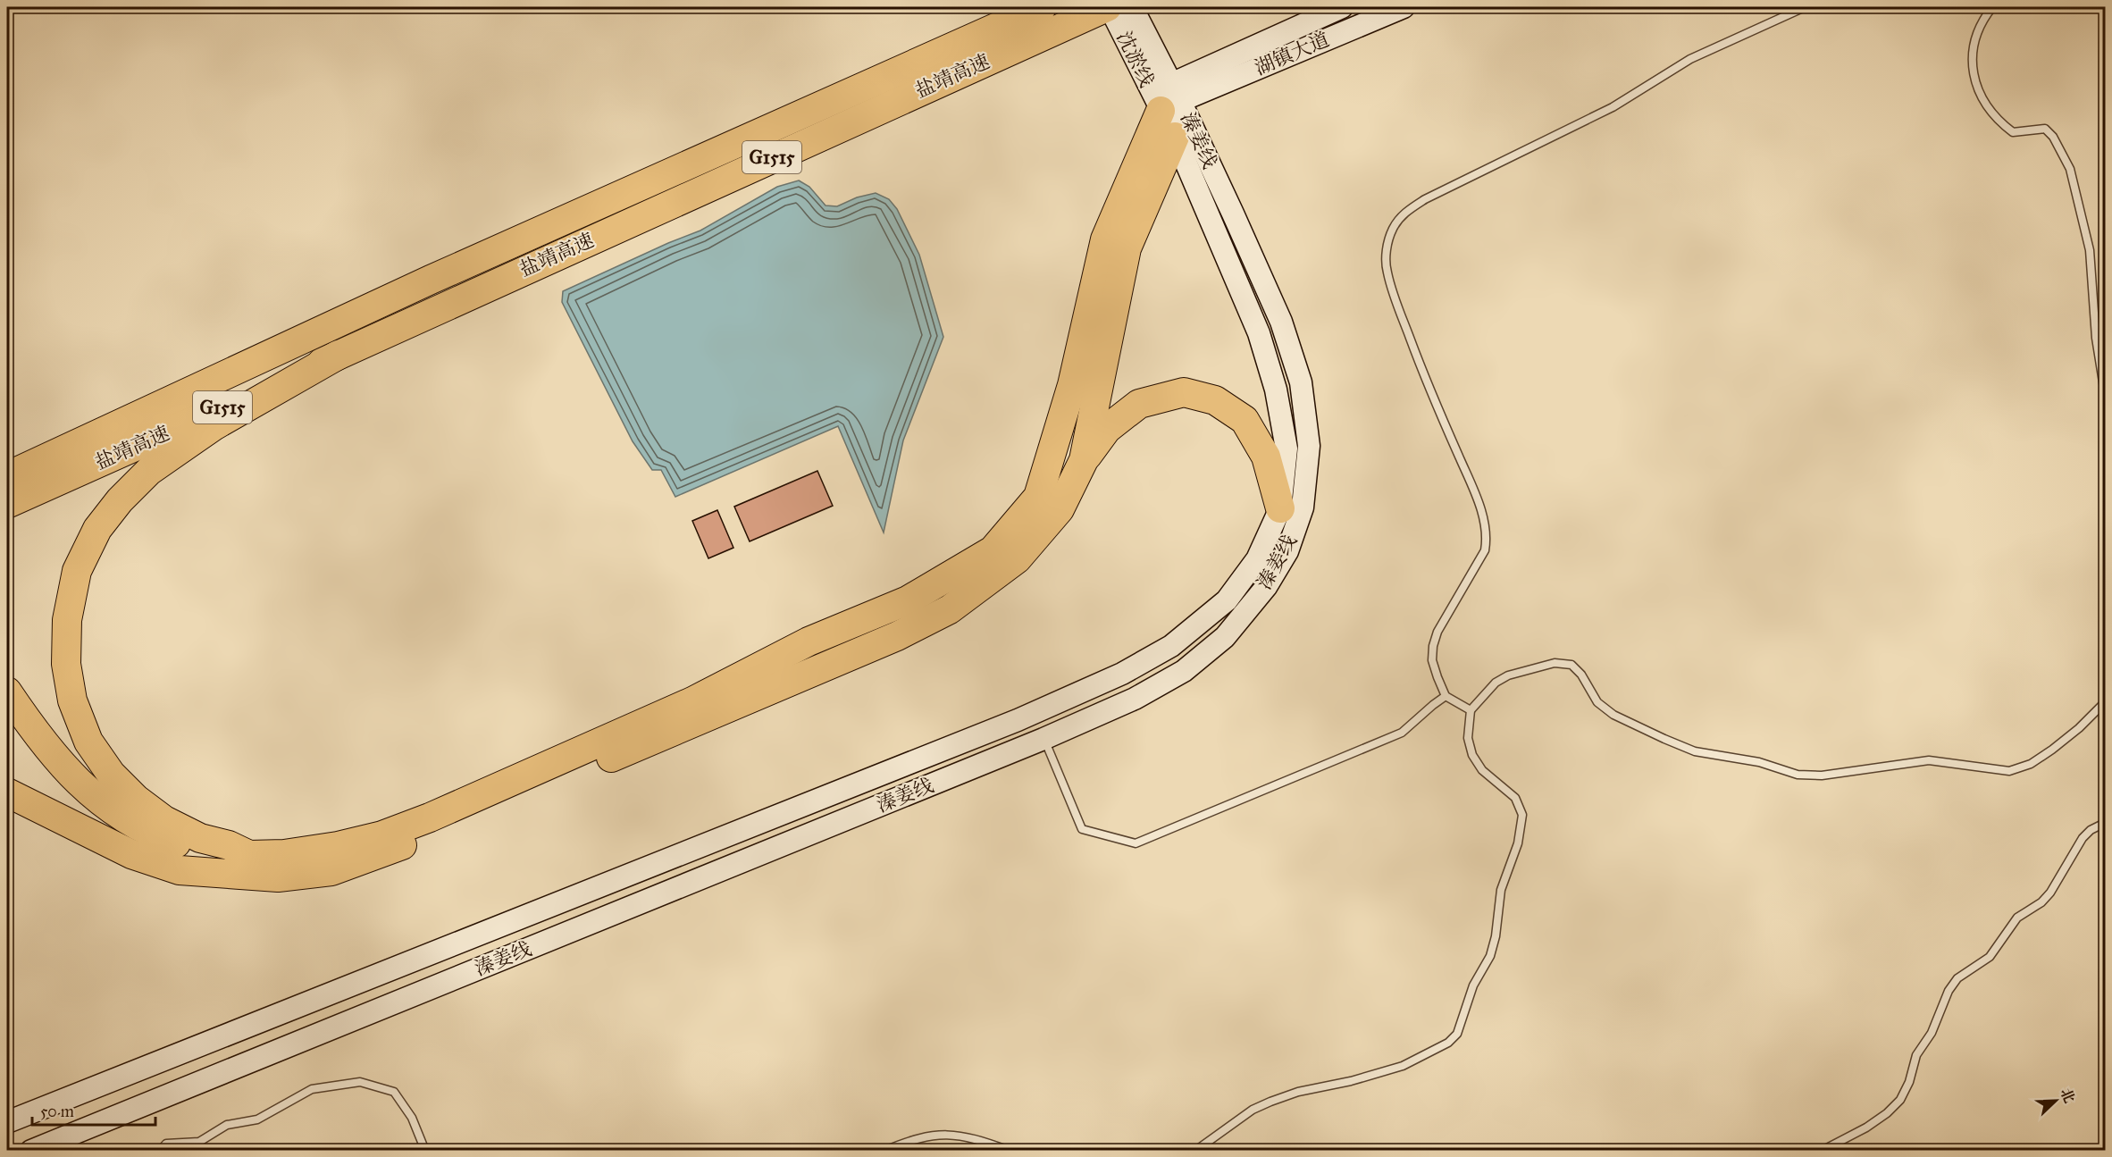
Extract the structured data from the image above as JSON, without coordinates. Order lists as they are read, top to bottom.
{
  "streets": {
    "highway": ["盐靖高速", "G1515"],
    "main road": ["湖镇大道", "沈淤线", "溱姜线"]
  },
  "crossings": [
    ["湖镇大道", "沈淤线"],
    ["湖镇大道", "溱姜线"],
    ["沈淤线", "盐靖高速"],
    ["沈淤线", "溱姜线"]
  ],
  "scale_bar": "50 m",
  "north": "top right"
}
